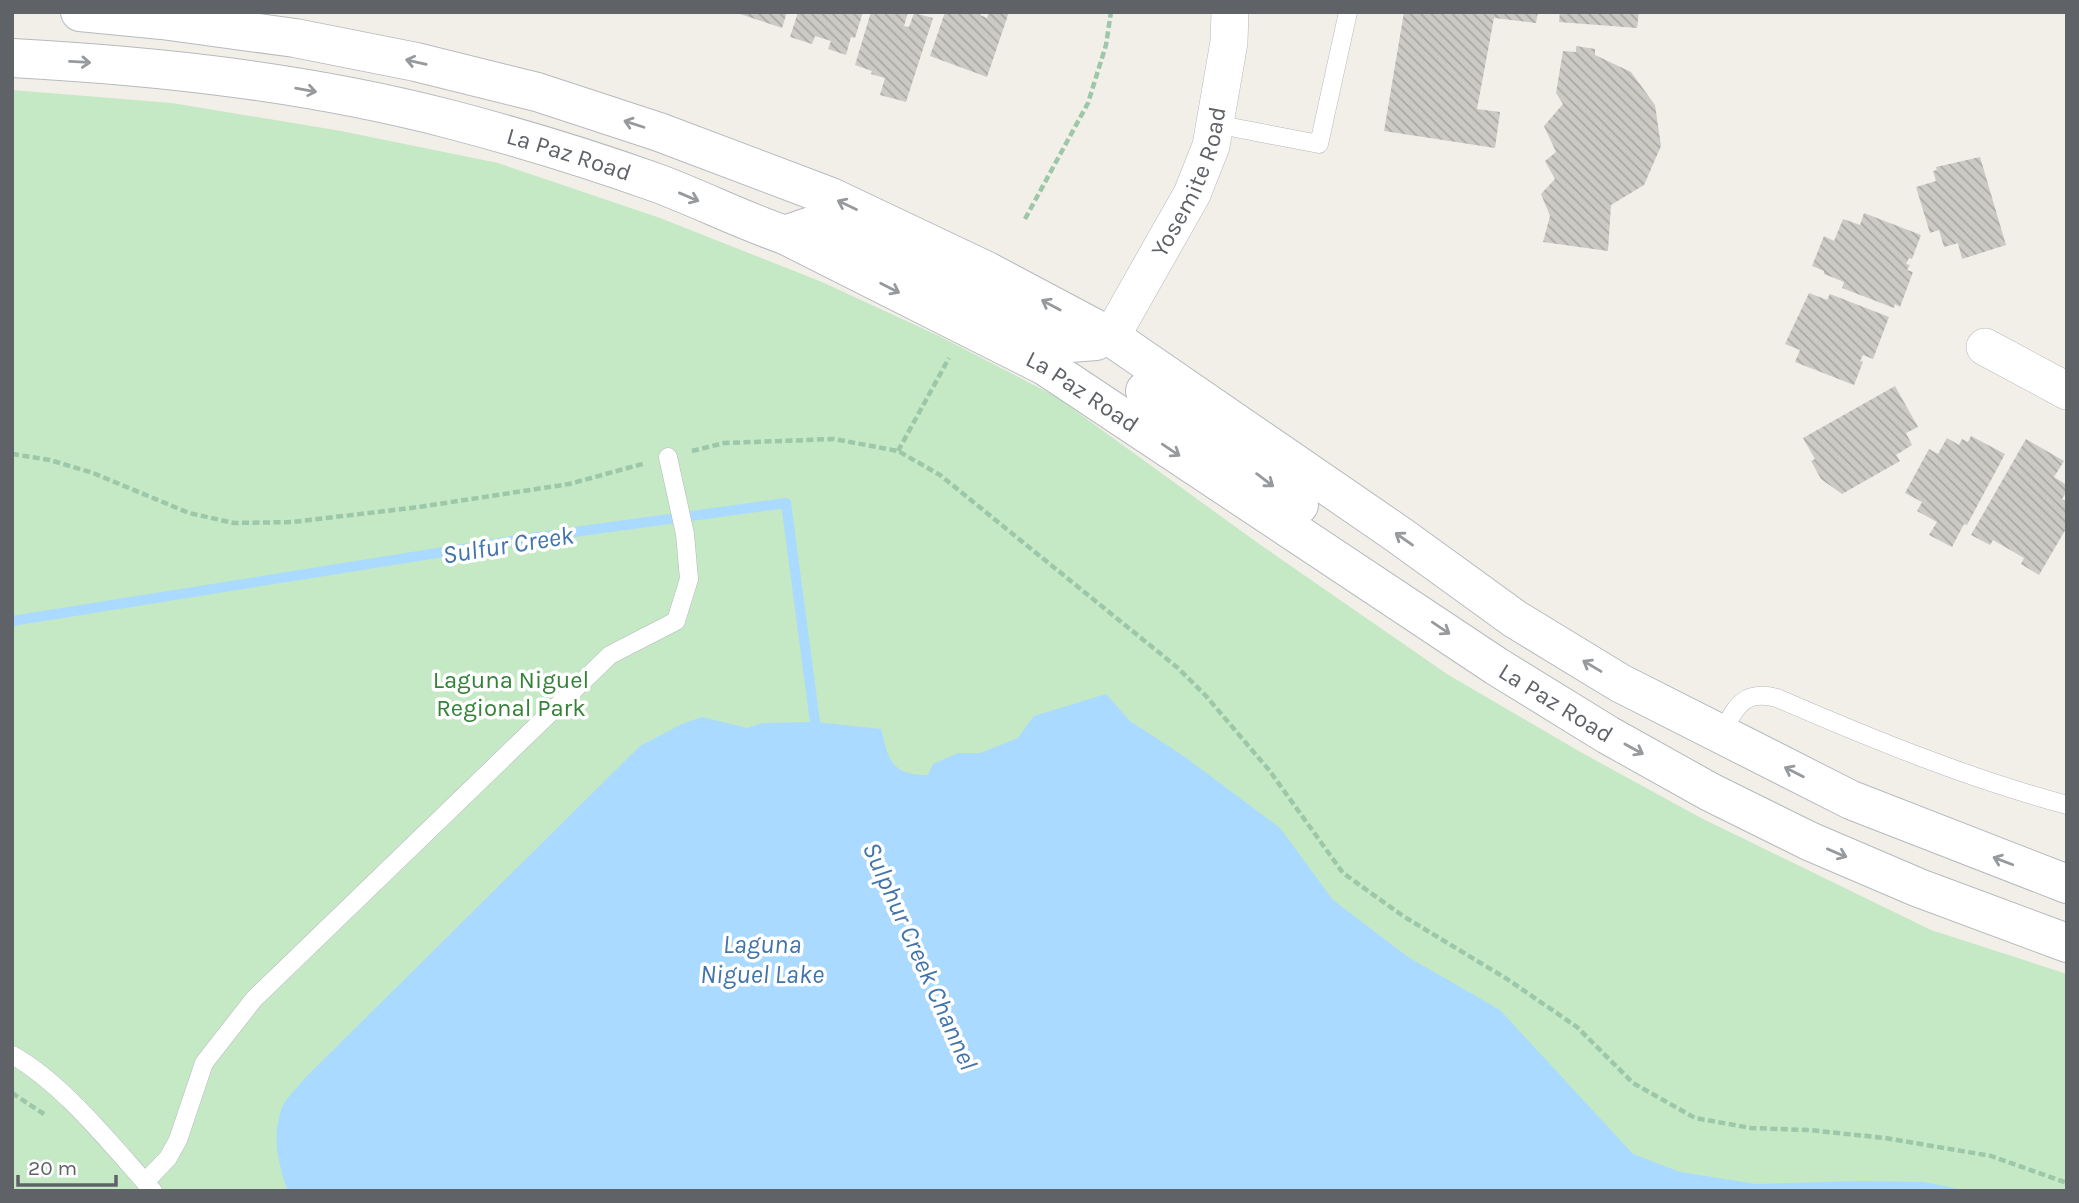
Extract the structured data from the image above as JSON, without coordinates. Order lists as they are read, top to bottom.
{
  "streets": {
    "main road": ["La Paz Road"],
    "street": ["Yosemite Road"]
  },
  "crossings": [
    ["La Paz Road", "Yosemite Road"]
  ],
  "water": ["Sulfur Creek", "Laguna Niguel Lake", "Sulphur Creek Channel"],
  "parks": ["Laguna Niguel Regional Park"],
  "scale_bar": "20 m"
}
